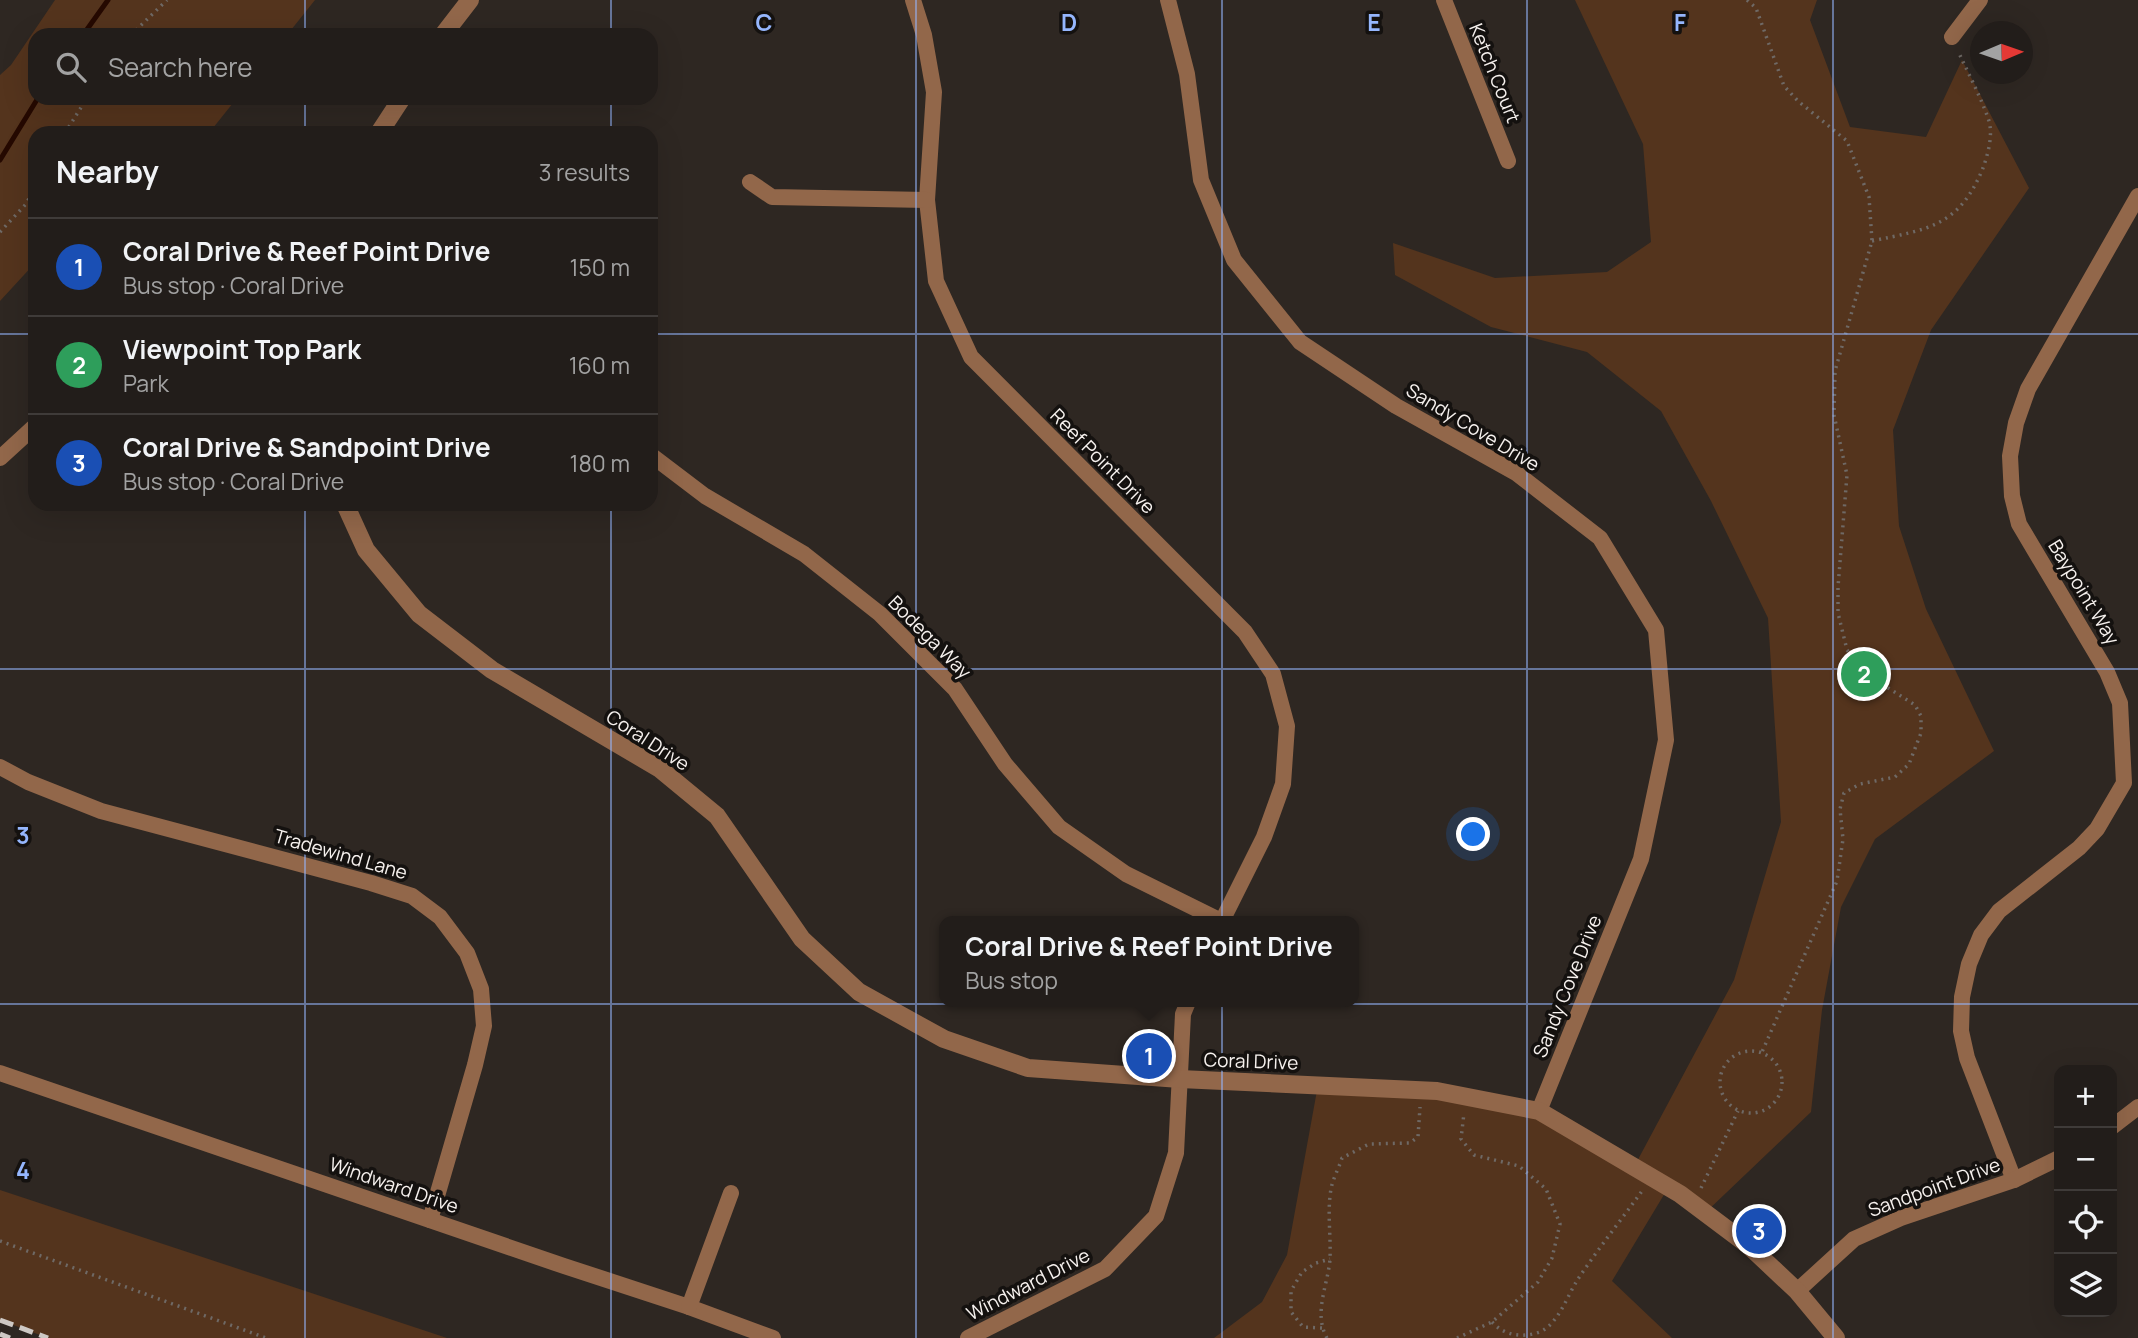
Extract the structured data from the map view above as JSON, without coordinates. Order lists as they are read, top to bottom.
{
  "streets": {
    "street": [
      "Ketch Court",
      "Sandy Cove Drive",
      "Reef Point Drive",
      "Baypoint Way",
      "Bodega Way",
      "Coral Drive",
      "Tradewind Lane",
      "Windward Drive",
      "Sandpoint Drive"
    ]
  },
  "crossings": [
    ["Sandy Cove Drive", "Coral Drive"],
    ["Baypoint Way", "Sandpoint Drive"],
    ["Coral Drive", "Windward Drive"],
    ["Coral Drive", "Sandpoint Drive"],
    ["Tradewind Lane", "Windward Drive"]
  ],
  "north": "right",
  "page": {
    "search": "Search here",
    "heading": ["Nearby", "3 results"],
    "list": [
      {
        "mark": "1",
        "name": "Coral Drive & Reef Point Drive",
        "note": "Bus stop · Coral Drive",
        "value": "150 m"
      },
      {
        "mark": "2",
        "name": "Viewpoint Top Park",
        "note": "Park",
        "value": "160 m"
      },
      {
        "mark": "3",
        "name": "Coral Drive & Sandpoint Drive",
        "note": "Bus stop · Coral Drive",
        "value": "180 m"
      }
    ],
    "pins": ["2", "1", "3"],
    "popup": ["Coral Drive & Reef Point Drive", "Bus stop"],
    "map_buttons": ["+", "−"]
  },
  "grid": {
    "columns": [
      "C",
      "D",
      "E",
      "F"
    ],
    "rows": ["3", "4"]
  }
}
